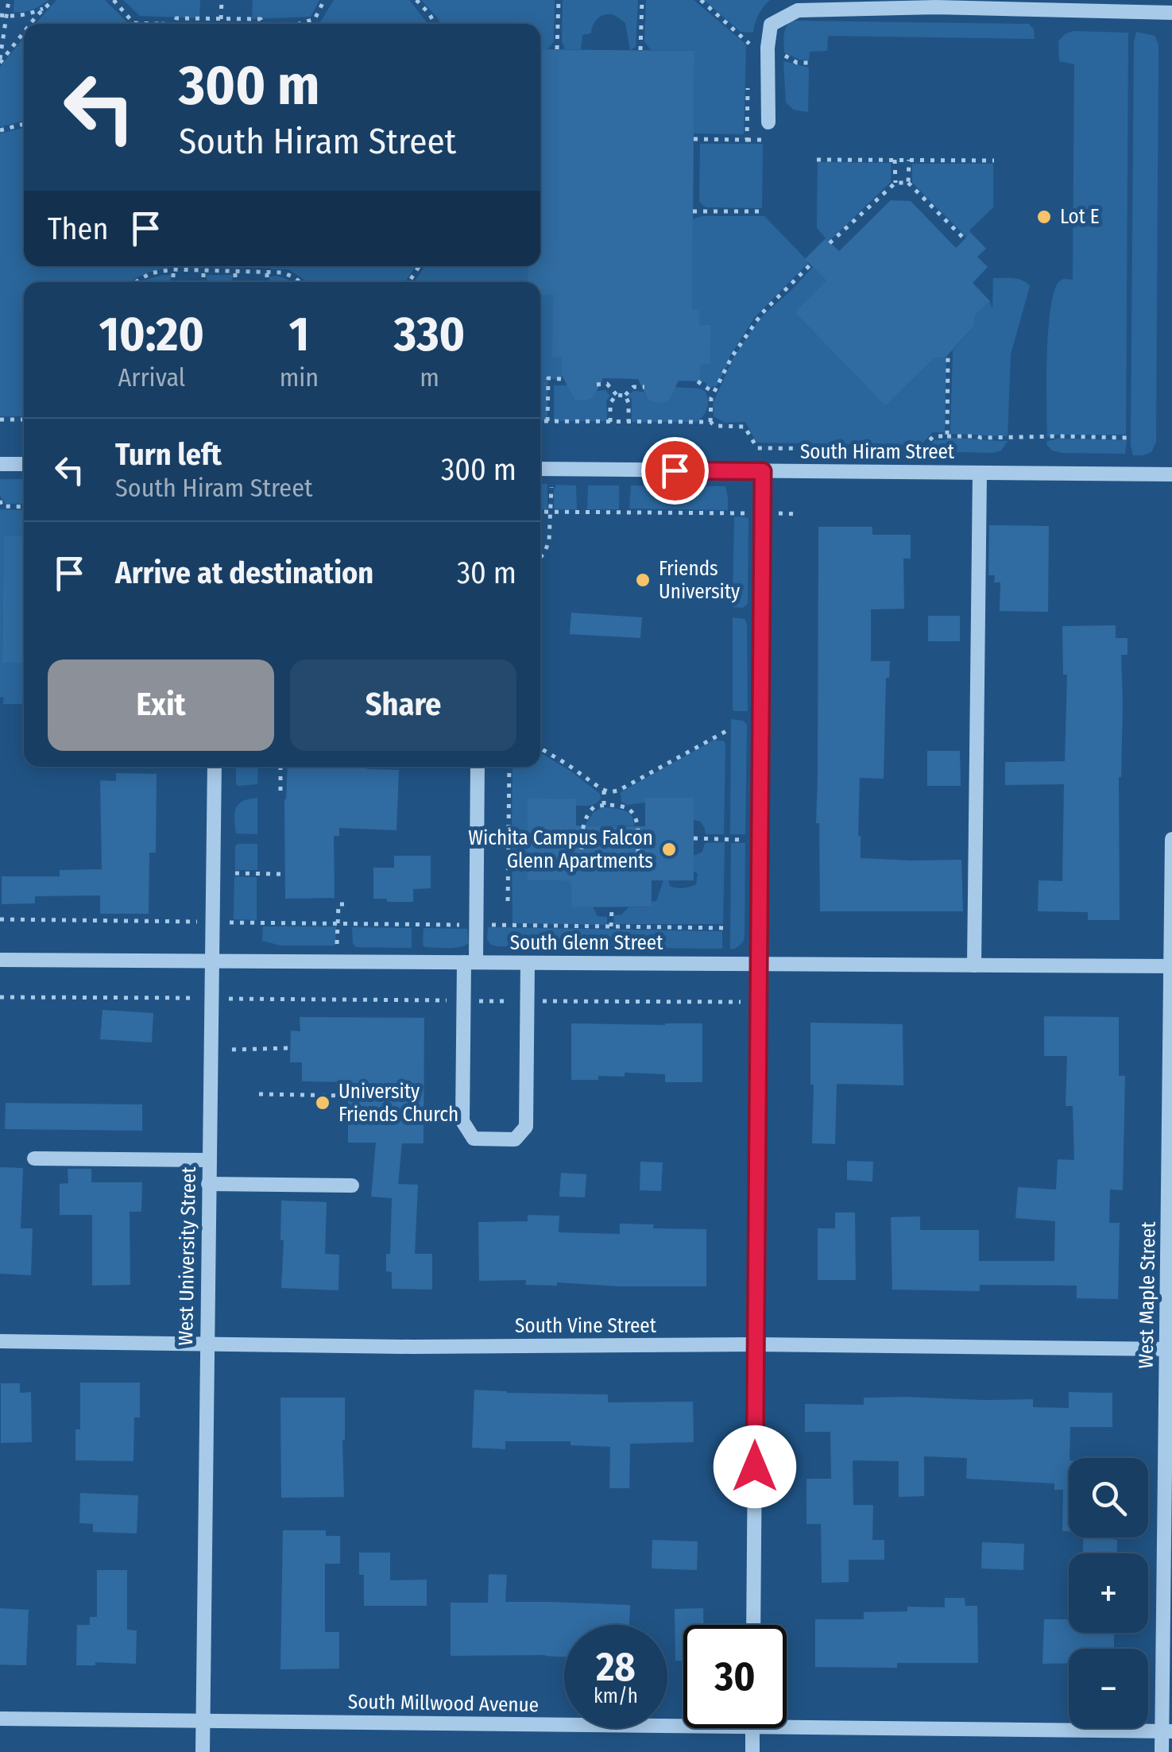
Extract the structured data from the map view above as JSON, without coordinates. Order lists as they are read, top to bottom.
{
  "streets": {
    "street": [
      "South Hiram Street",
      "South Glenn Street",
      "West University Street",
      "West Maple Street",
      "South Vine Street",
      "South Millwood Avenue"
    ]
  },
  "crossings": [
    ["South Glenn Street", "West University Street"],
    ["South Glenn Street", "West Maple Street"],
    ["West University Street", "South Vine Street"],
    ["West University Street", "South Millwood Avenue"],
    ["West Maple Street", "South Vine Street"],
    ["West Maple Street", "South Millwood Avenue"]
  ],
  "places": [
    "Lot E",
    "Friends University",
    "Wichita Campus Falcon Glenn Apartments",
    "University Friends Church"
  ],
  "page": {
    "turn": ["300 m", "South Hiram Street"],
    "then": "Then",
    "eta": [
      "10:20",
      "Arrival",
      "1",
      "min",
      "330",
      "m"
    ],
    "list": [
      {
        "name": "Turn left",
        "note": "South Hiram Street",
        "value": "300 m"
      },
      {
        "name": "Arrive at destination",
        "value": "30 m"
      }
    ],
    "buttons": ["Exit", "Share"],
    "map_buttons": ["+", "−"],
    "speed": "28 km/h",
    "limit": "30"
  }
}
